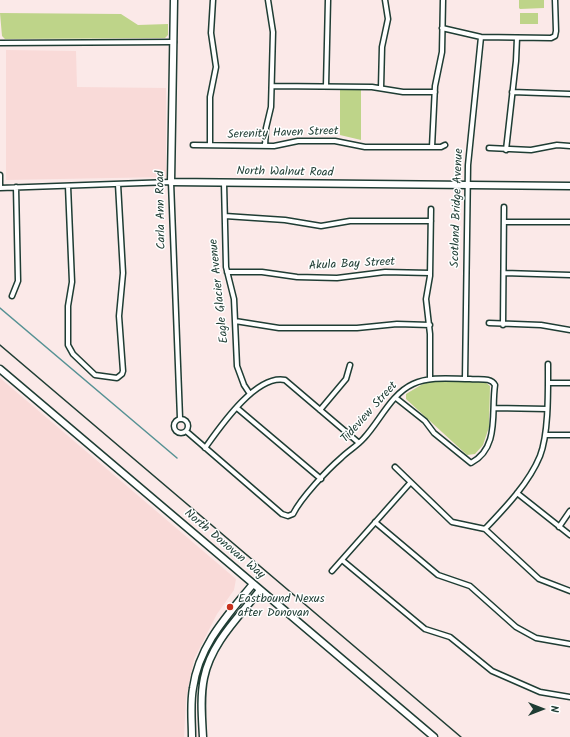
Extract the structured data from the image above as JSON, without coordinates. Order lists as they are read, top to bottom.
{
  "streets": {
    "street": [
      "Serenity Haven Street",
      "North Walnut Road",
      "Scotland Bridge Avenue",
      "Carla Ann Road",
      "Akula Bay Street",
      "Eagle Glacier Avenue",
      "Tideview Street",
      "North Donovan Way"
    ]
  },
  "crossings": [
    ["North Walnut Road", "Scotland Bridge Avenue"],
    ["North Walnut Road", "Carla Ann Road"],
    ["North Walnut Road", "Eagle Glacier Avenue"],
    ["Scotland Bridge Avenue", "Tideview Street"],
    ["Akula Bay Street", "Eagle Glacier Avenue"]
  ],
  "places": ["Eastbound Nexus after Donovan"],
  "north": "right"
}
